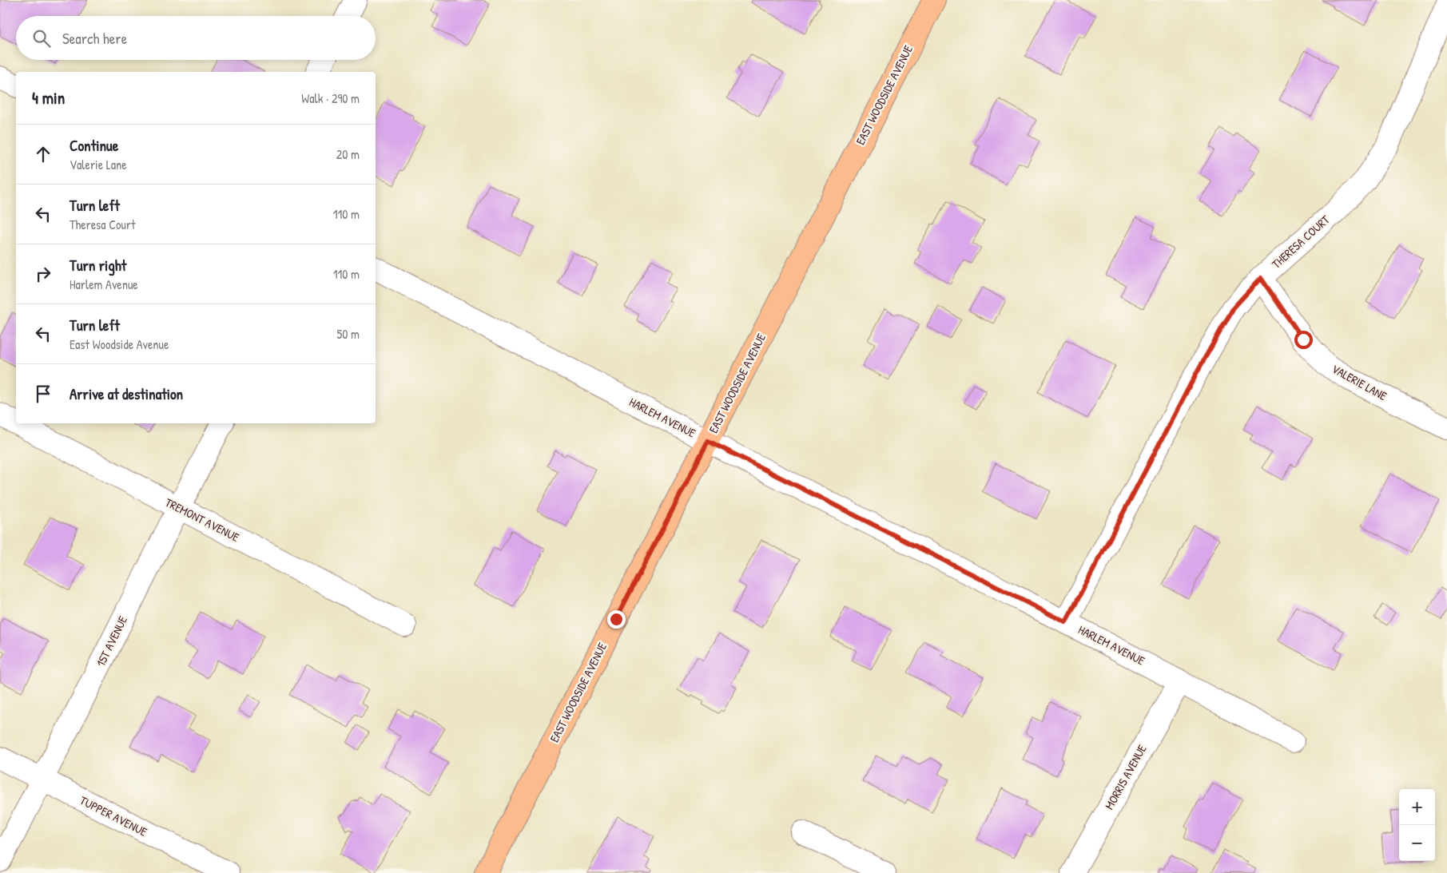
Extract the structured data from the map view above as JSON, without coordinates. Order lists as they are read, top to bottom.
{
  "streets": {
    "main road": ["EAST WOODSIDE AVENUE"],
    "street": [
      "THERESA COURT",
      "VALERIE LANE",
      "HARLEM AVENUE",
      "TREMONT AVENUE",
      "1ST AVENUE",
      "MORRIS AVENUE",
      "TUPPER AVENUE"
    ]
  },
  "crossings": [
    ["EAST WOODSIDE AVENUE", "HARLEM AVENUE"],
    ["THERESA COURT", "VALERIE LANE"],
    ["THERESA COURT", "HARLEM AVENUE"],
    ["HARLEM AVENUE", "MORRIS AVENUE"],
    ["TREMONT AVENUE", "1ST AVENUE"],
    ["1ST AVENUE", "TUPPER AVENUE"]
  ],
  "page": {
    "search": "Search here",
    "heading": ["4 min", "Walk · 290 m"],
    "list": [
      ["Continue", "Valerie Lane", "20 m"],
      ["Turn left", "Theresa Court", "110 m"],
      ["Turn right", "Harlem Avenue", "110 m"],
      ["Turn left", "East Woodside Avenue", "50 m"],
      "Arrive at destination"
    ],
    "map_buttons": ["+", "−"]
  }
}
